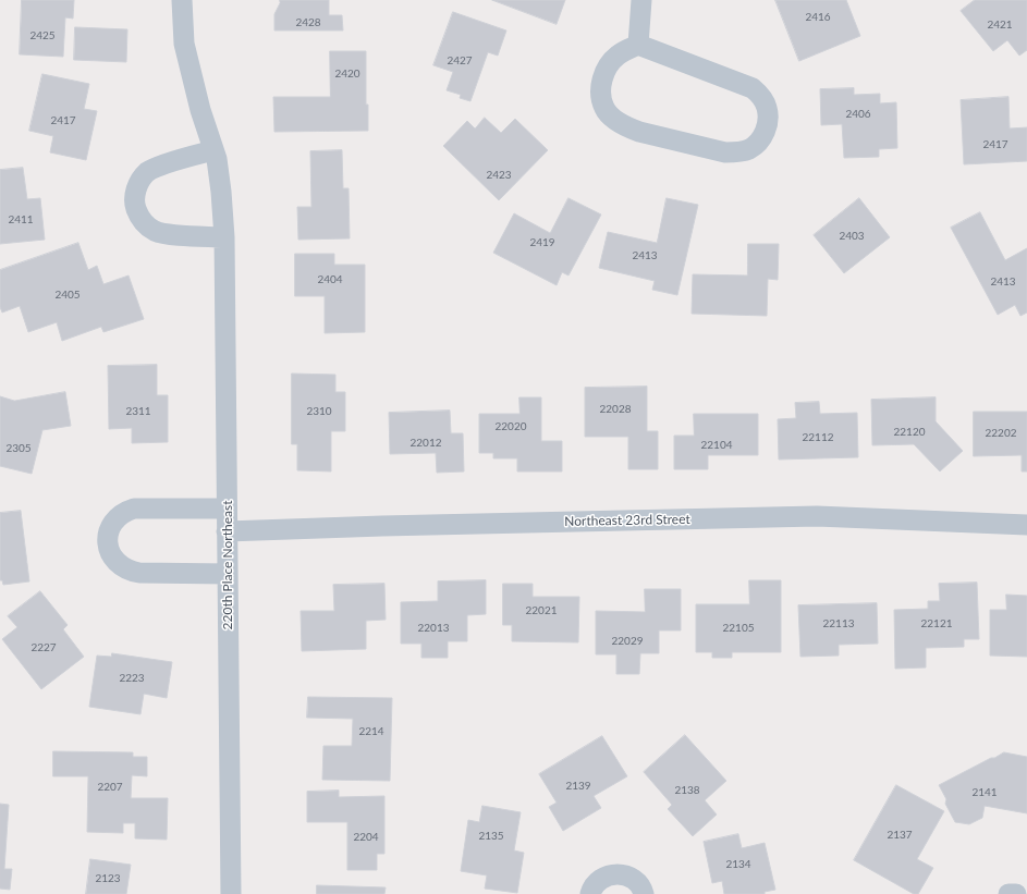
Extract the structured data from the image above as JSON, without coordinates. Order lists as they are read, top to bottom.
{
  "streets": {
    "street": ["Northeast 23rd Street", "220th Place Northeast"]
  },
  "crossings": [
    ["Northeast 23rd Street", "220th Place Northeast"]
  ],
  "house_numbers": [
    "2416",
    "2428",
    "2421",
    "2425",
    "2427",
    "2420",
    "2406",
    "2417",
    "2417",
    "2423",
    "2411",
    "2403",
    "2419",
    "2413",
    "2404",
    "2413",
    "2405",
    "22028",
    "2311",
    "2310",
    "22020",
    "22120",
    "22202",
    "22112",
    "22012",
    "22104",
    "2305",
    "22021",
    "22113",
    "22121",
    "22013",
    "22105",
    "22029",
    "2227",
    "2223",
    "2214",
    "2139",
    "2207",
    "2138",
    "2141",
    "2137",
    "2135",
    "2204",
    "2134",
    "2123"
  ]
}
